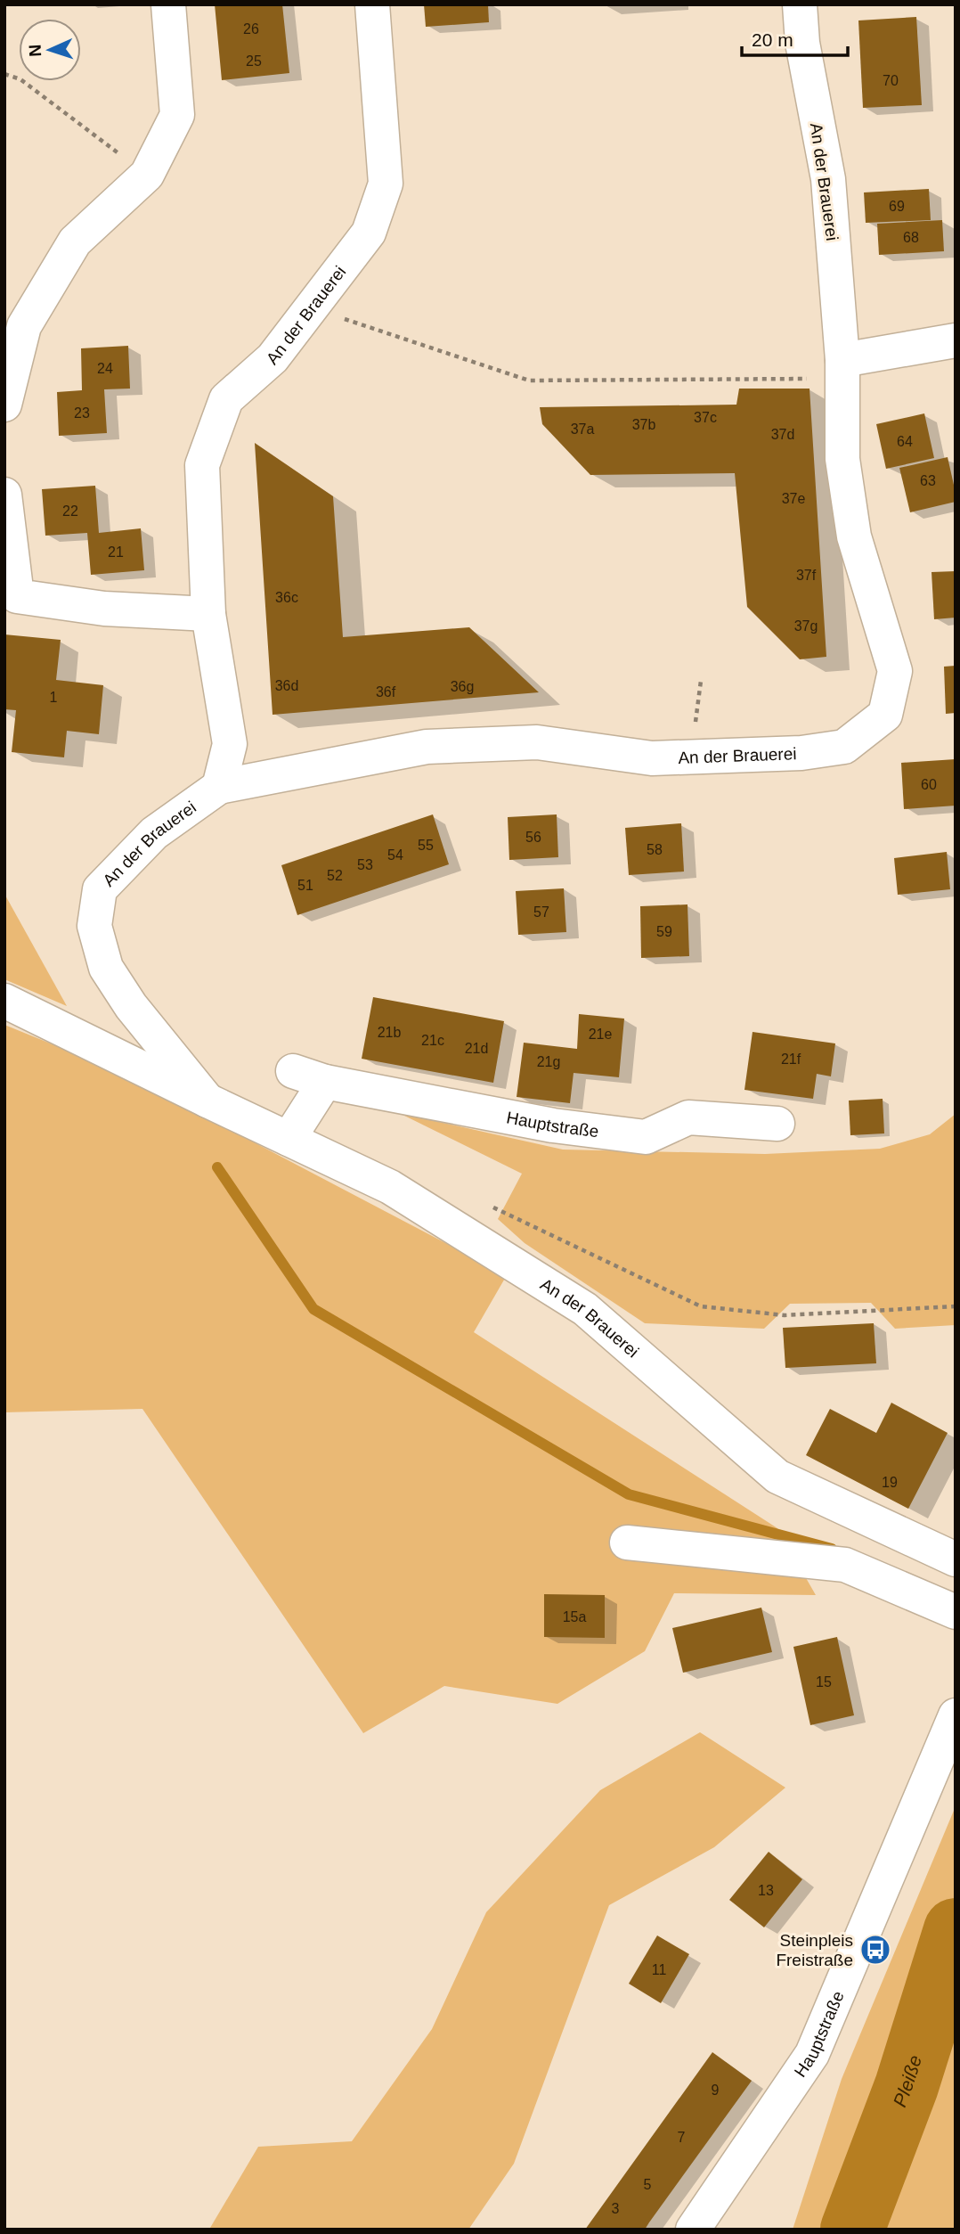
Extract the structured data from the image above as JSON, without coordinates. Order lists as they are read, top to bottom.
{
  "streets": {
    "street": ["An der Brauerei", "Hauptstraße"]
  },
  "water": ["Pleiße"],
  "places": {
    "bus stop": ["Steinpleis Freistraße"]
  },
  "house_numbers": [
    "26",
    "25",
    "70",
    "69",
    "68",
    "24",
    "23",
    "37c",
    "37b",
    "37a",
    "37d",
    "64",
    "63",
    "37e",
    "22",
    "21",
    "37f",
    "36c",
    "37g",
    "36d",
    "36g",
    "36f",
    "1",
    "60",
    "56",
    "55",
    "58",
    "54",
    "53",
    "52",
    "51",
    "57",
    "59",
    "21b",
    "21e",
    "21c",
    "21d",
    "21f",
    "21g",
    "19",
    "15a",
    "15",
    "13",
    "11",
    "9",
    "7",
    "5",
    "3"
  ],
  "scale_bar": "20 m",
  "north": "left"
}
